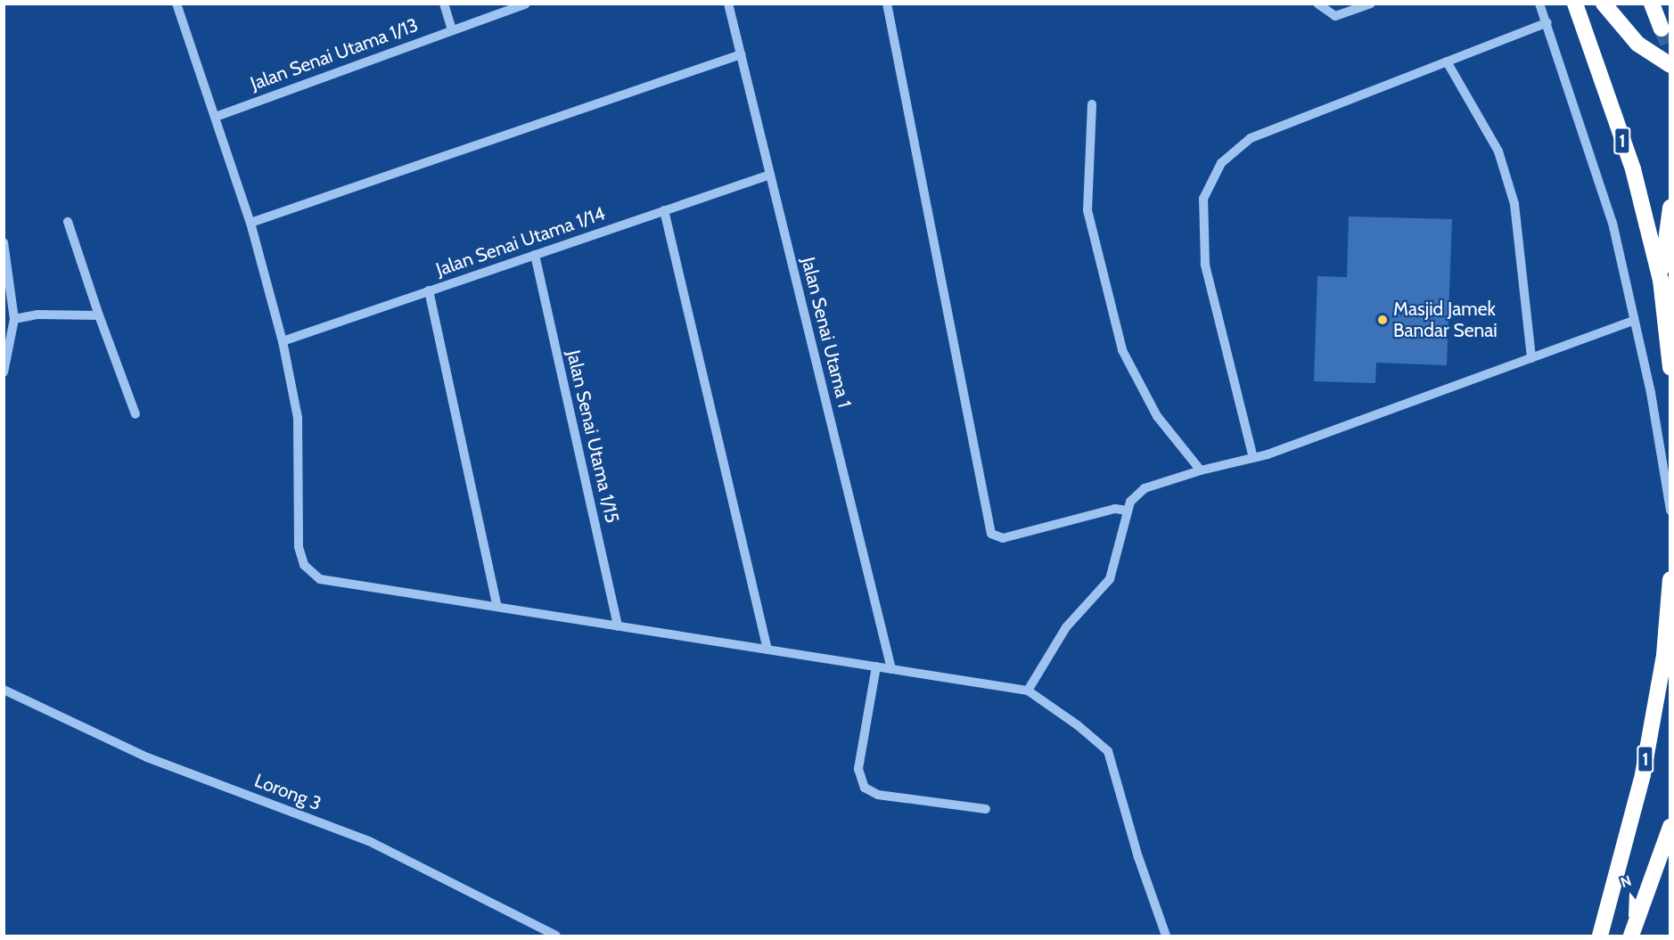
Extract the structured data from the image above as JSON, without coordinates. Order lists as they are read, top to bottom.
{
  "streets": {
    "highway": ["1"],
    "street": [
      "Jalan Senai Utama 1/13",
      "Jalan Senai Utama 1/14",
      "Jalan Senai Utama 1",
      "Jalan Senai Utama 1/15",
      "Lorong 3"
    ]
  },
  "crossings": [
    ["Jalan Senai Utama 1/14", "Jalan Senai Utama 1"],
    ["Jalan Senai Utama 1/14", "Jalan Senai Utama 1/15"]
  ],
  "places": ["Masjid Jamek Bandar Senai"],
  "north": "top"
}
